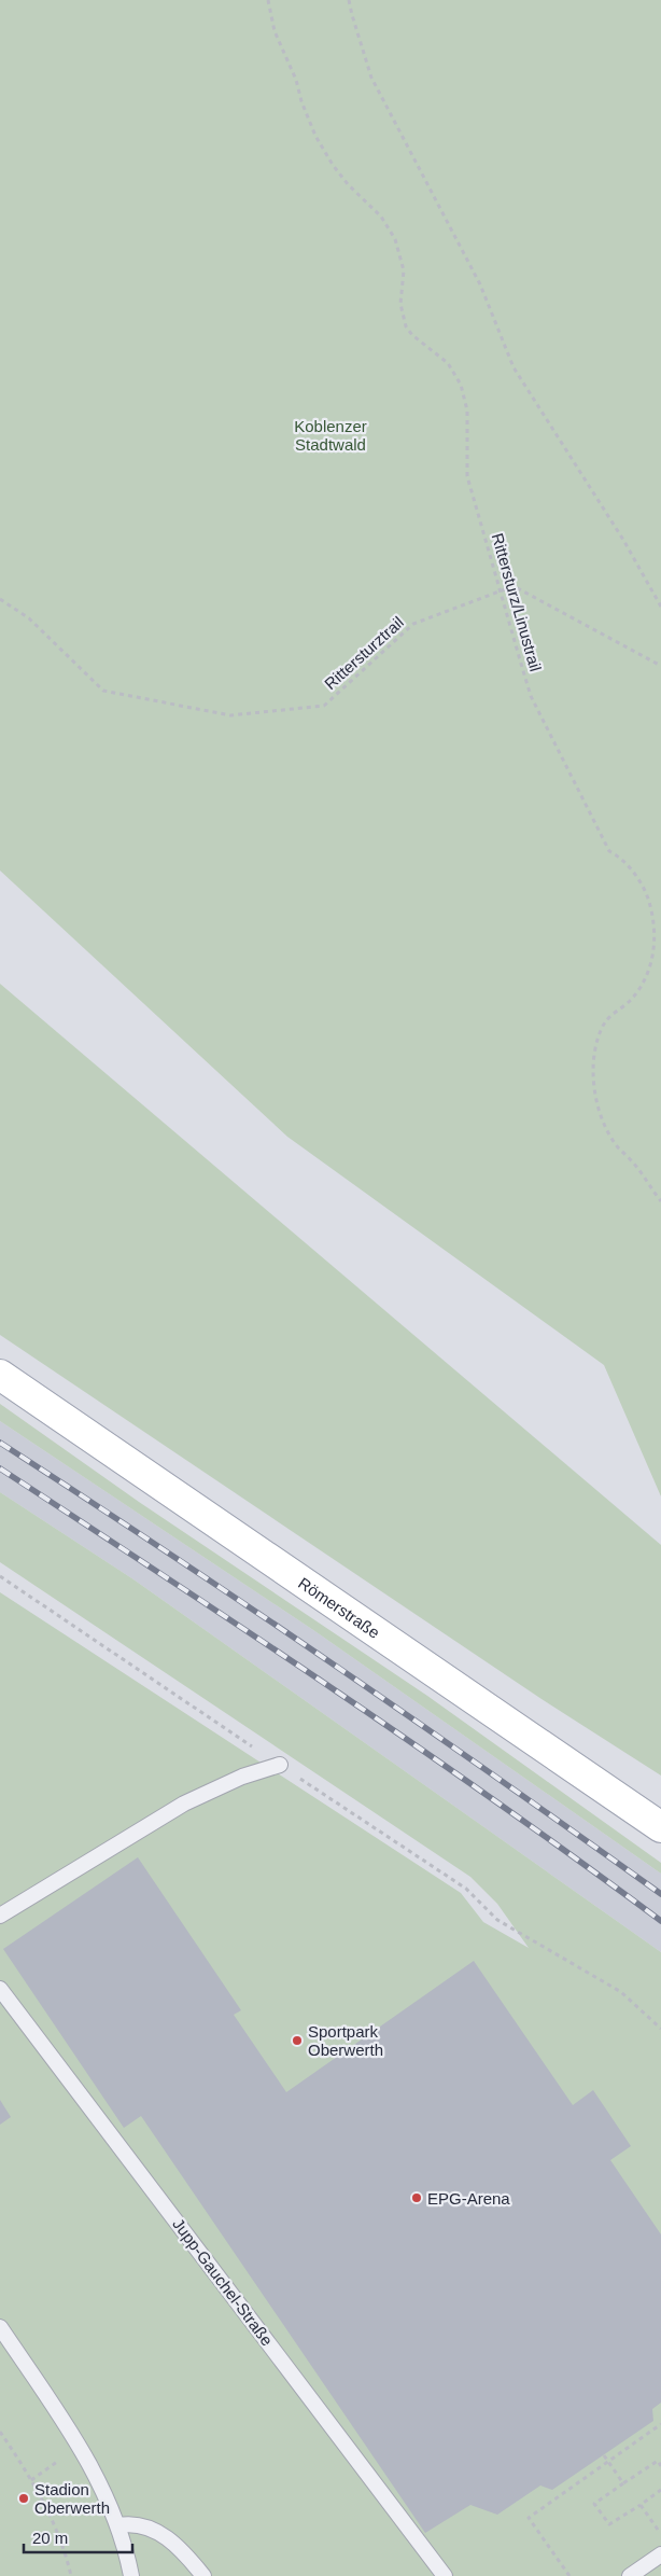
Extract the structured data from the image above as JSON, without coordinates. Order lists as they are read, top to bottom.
{
  "streets": {
    "main road": ["Römerstraße"],
    "lane": ["Jupp-Gauchel-Straße"],
    "path": ["Rittersturz/Linustrail", "Rittersturztrail"]
  },
  "crossings": [
    ["Rittersturz/Linustrail", "Rittersturztrail"]
  ],
  "parks": ["Koblenzer Stadtwald"],
  "places": ["Sportpark Oberwerth", "EPG-Arena", "Stadion Oberwerth"],
  "scale_bar": "20 m"
}
